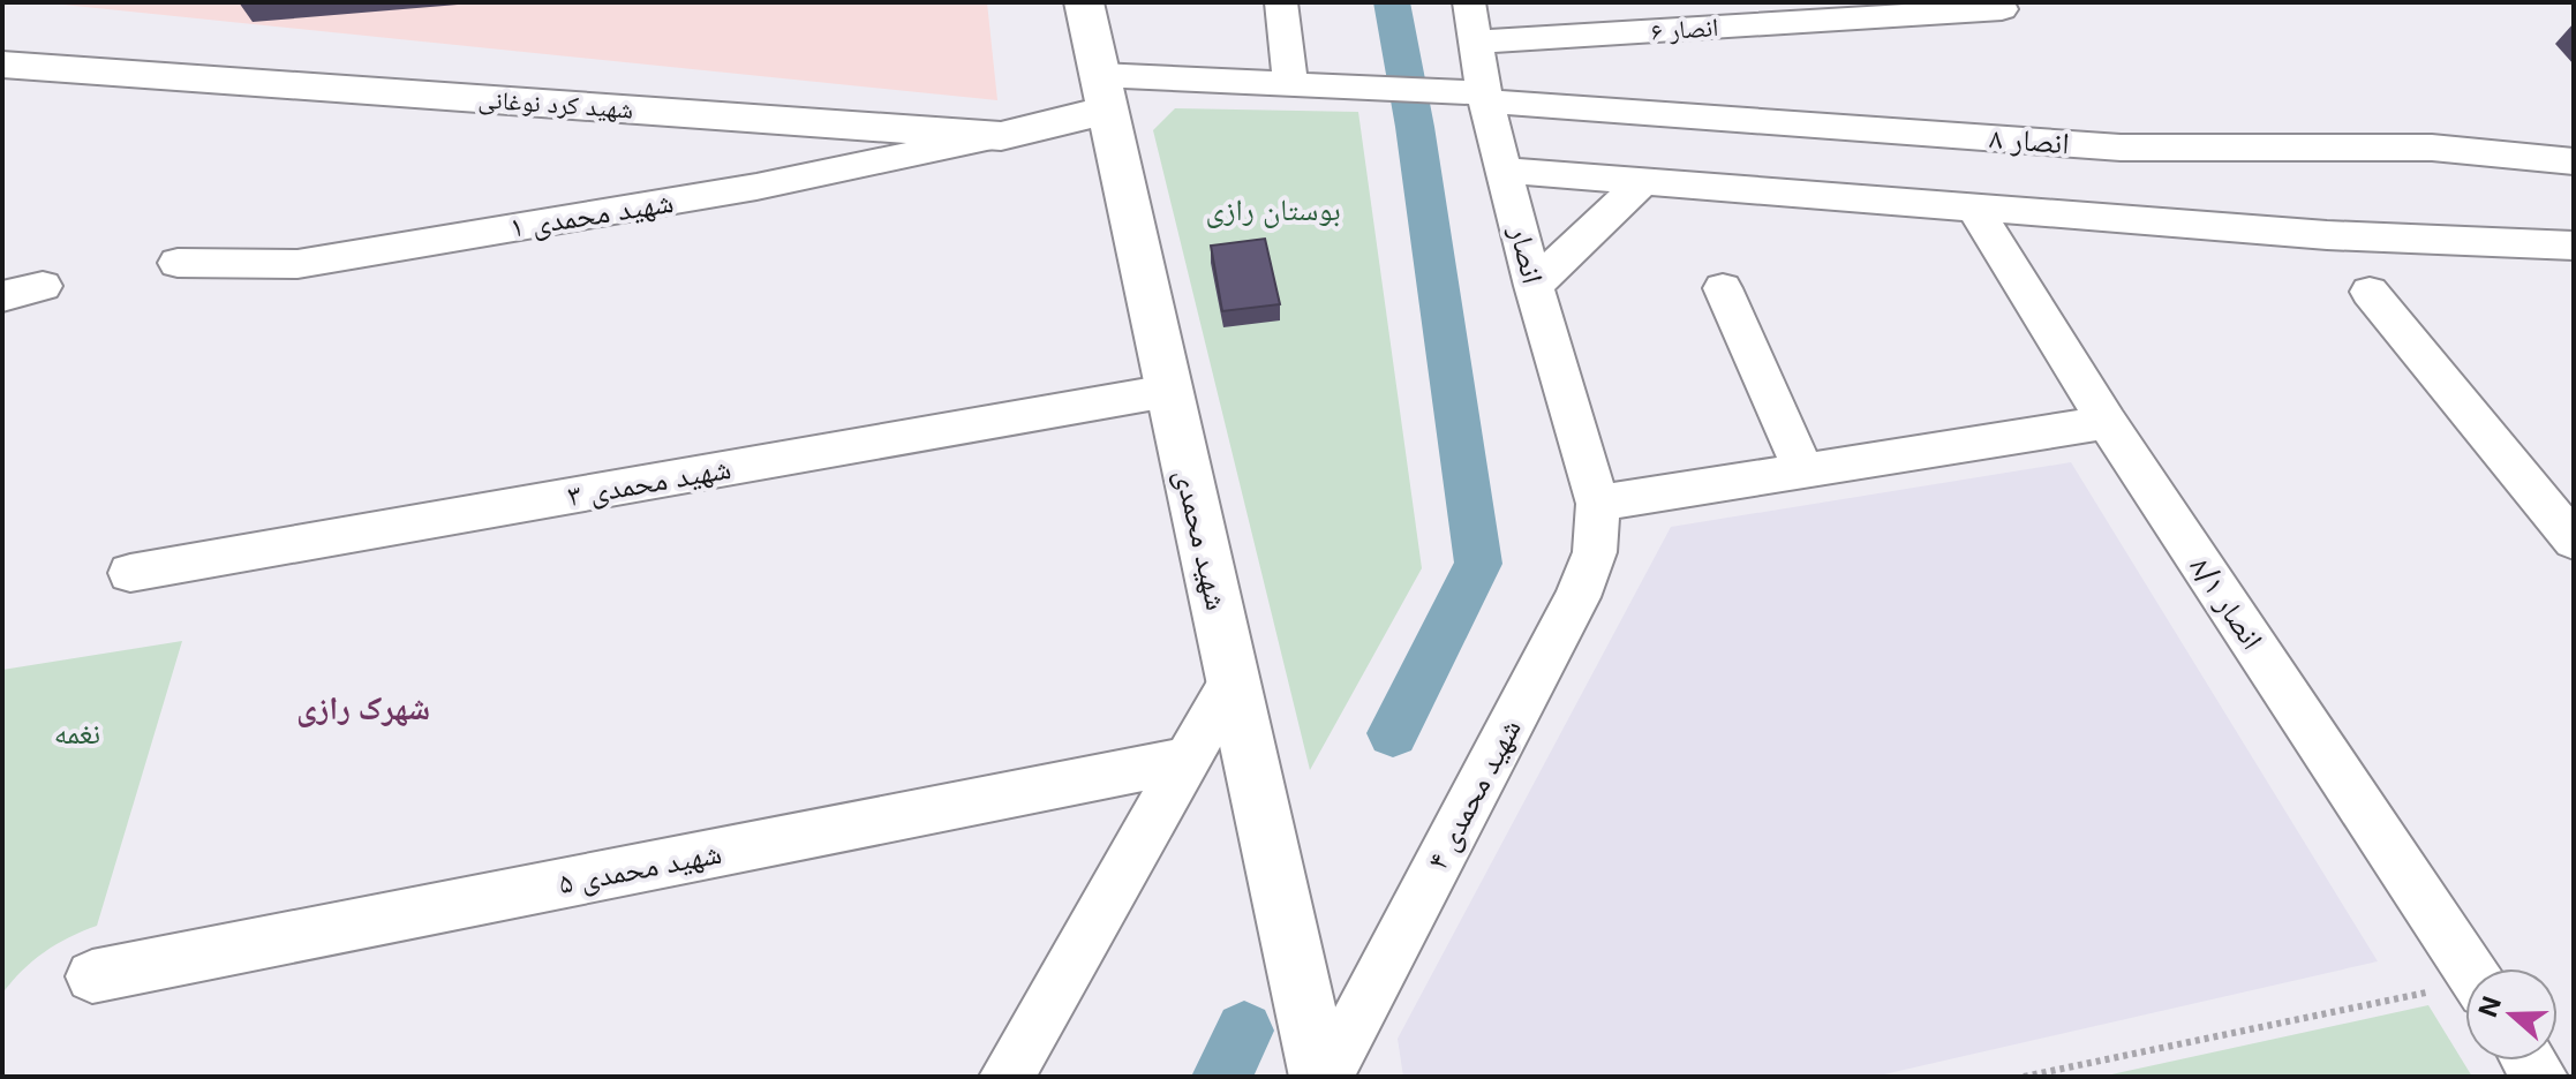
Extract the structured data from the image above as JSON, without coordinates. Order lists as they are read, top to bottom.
{
  "streets": {
    "street": [
      "انصار ۶",
      "شهید کرد نوغانی",
      "انصار ۸",
      "شهید محمدی ۱",
      "انصار",
      "شهید محمدی ۳",
      "شهید محمدی",
      "انصار ۸/۱",
      "شهید محمدی ۴",
      "شهید محمدی ۵"
    ]
  },
  "crossings": [
    ["انصار ۶", "انصار"],
    ["شهید کرد نوغانی", "انصار ۸"],
    ["شهید کرد نوغانی", "شهید محمدی ۱"],
    ["شهید کرد نوغانی", "شهید محمدی"],
    ["انصار ۸", "انصار"],
    ["انصار ۸", "شهید محمدی"],
    ["انصار", "شهید محمدی ۴"],
    ["شهید محمدی ۳", "شهید محمدی"],
    ["شهید محمدی", "شهید محمدی ۴"]
  ],
  "districts": ["شهرک رازی"],
  "parks": ["بوستان رازی", "نغمه"],
  "north": "left"
}
